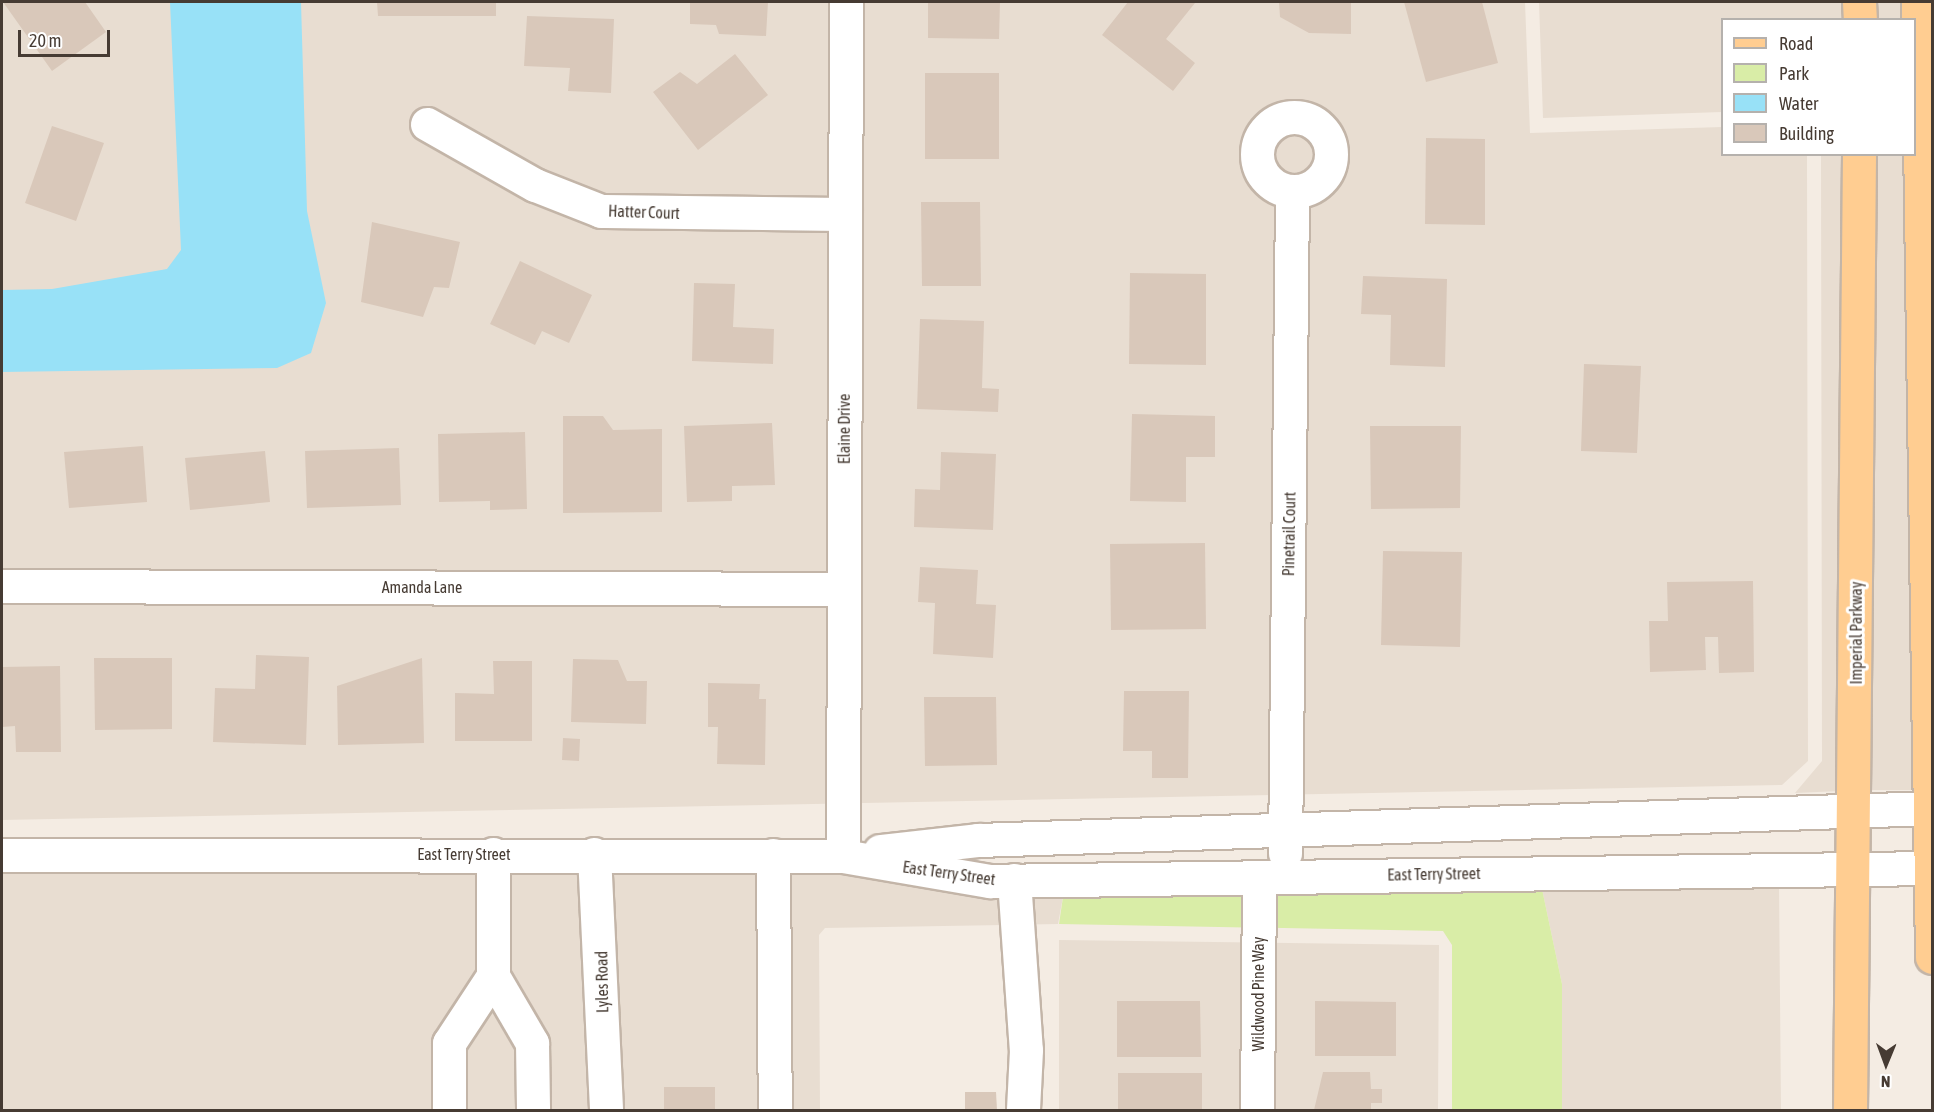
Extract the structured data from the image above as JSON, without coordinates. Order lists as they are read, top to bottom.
{
  "streets": {
    "main road": ["Imperial Parkway"],
    "street": [
      "Hatter Court",
      "Elaine Drive",
      "Pinetrail Court",
      "Amanda Lane",
      "East Terry Street",
      "Lyles Road",
      "Wildwood Pine Way"
    ]
  },
  "crossings": [
    ["Hatter Court", "Elaine Drive"],
    ["Elaine Drive", "Amanda Lane"],
    ["Elaine Drive", "East Terry Street"],
    ["Pinetrail Court", "East Terry Street"],
    ["Pinetrail Court", "Wildwood Pine Way"],
    ["Imperial Parkway", "East Terry Street"],
    ["East Terry Street", "Lyles Road"],
    ["East Terry Street", "Wildwood Pine Way"]
  ],
  "legend": [
    "Road",
    "Park",
    "Water",
    "Building"
  ],
  "scale_bar": "20 m",
  "north": "bottom"
}
